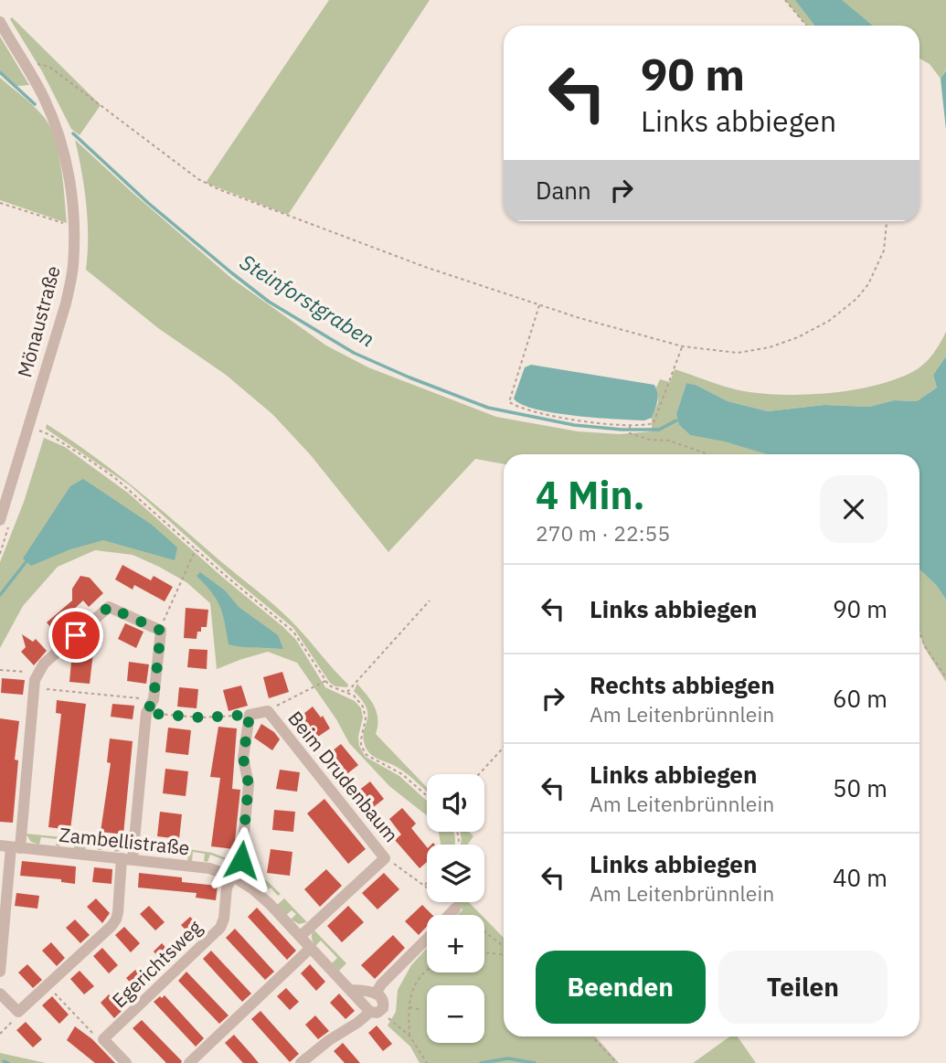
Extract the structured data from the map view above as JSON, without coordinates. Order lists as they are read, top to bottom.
{
  "streets": {
    "street": [
      "Mönaustraße",
      "Beim Drudenbaum",
      "Zambellistraße",
      "Egerichtsweg"
    ]
  },
  "crossings": [
    ["Beim Drudenbaum", "Zambellistraße"],
    ["Zambellistraße", "Egerichtsweg"]
  ],
  "water": ["Steinforstgraben"],
  "page": {
    "turn": ["90 m", "Links abbiegen"],
    "then": "Dann",
    "heading": ["4 Min.", "270 m · 22:55"],
    "list": [
      {
        "name": "Links abbiegen",
        "value": "90 m"
      },
      {
        "name": "Rechts abbiegen",
        "note": "Am Leitenbrünnlein",
        "value": "60 m"
      },
      {
        "name": "Links abbiegen",
        "note": "Am Leitenbrünnlein",
        "value": "50 m"
      },
      {
        "name": "Links abbiegen",
        "note": "Am Leitenbrünnlein",
        "value": "40 m"
      }
    ],
    "map_buttons": ["+", "−"],
    "buttons": ["Beenden", "Teilen"]
  }
}
